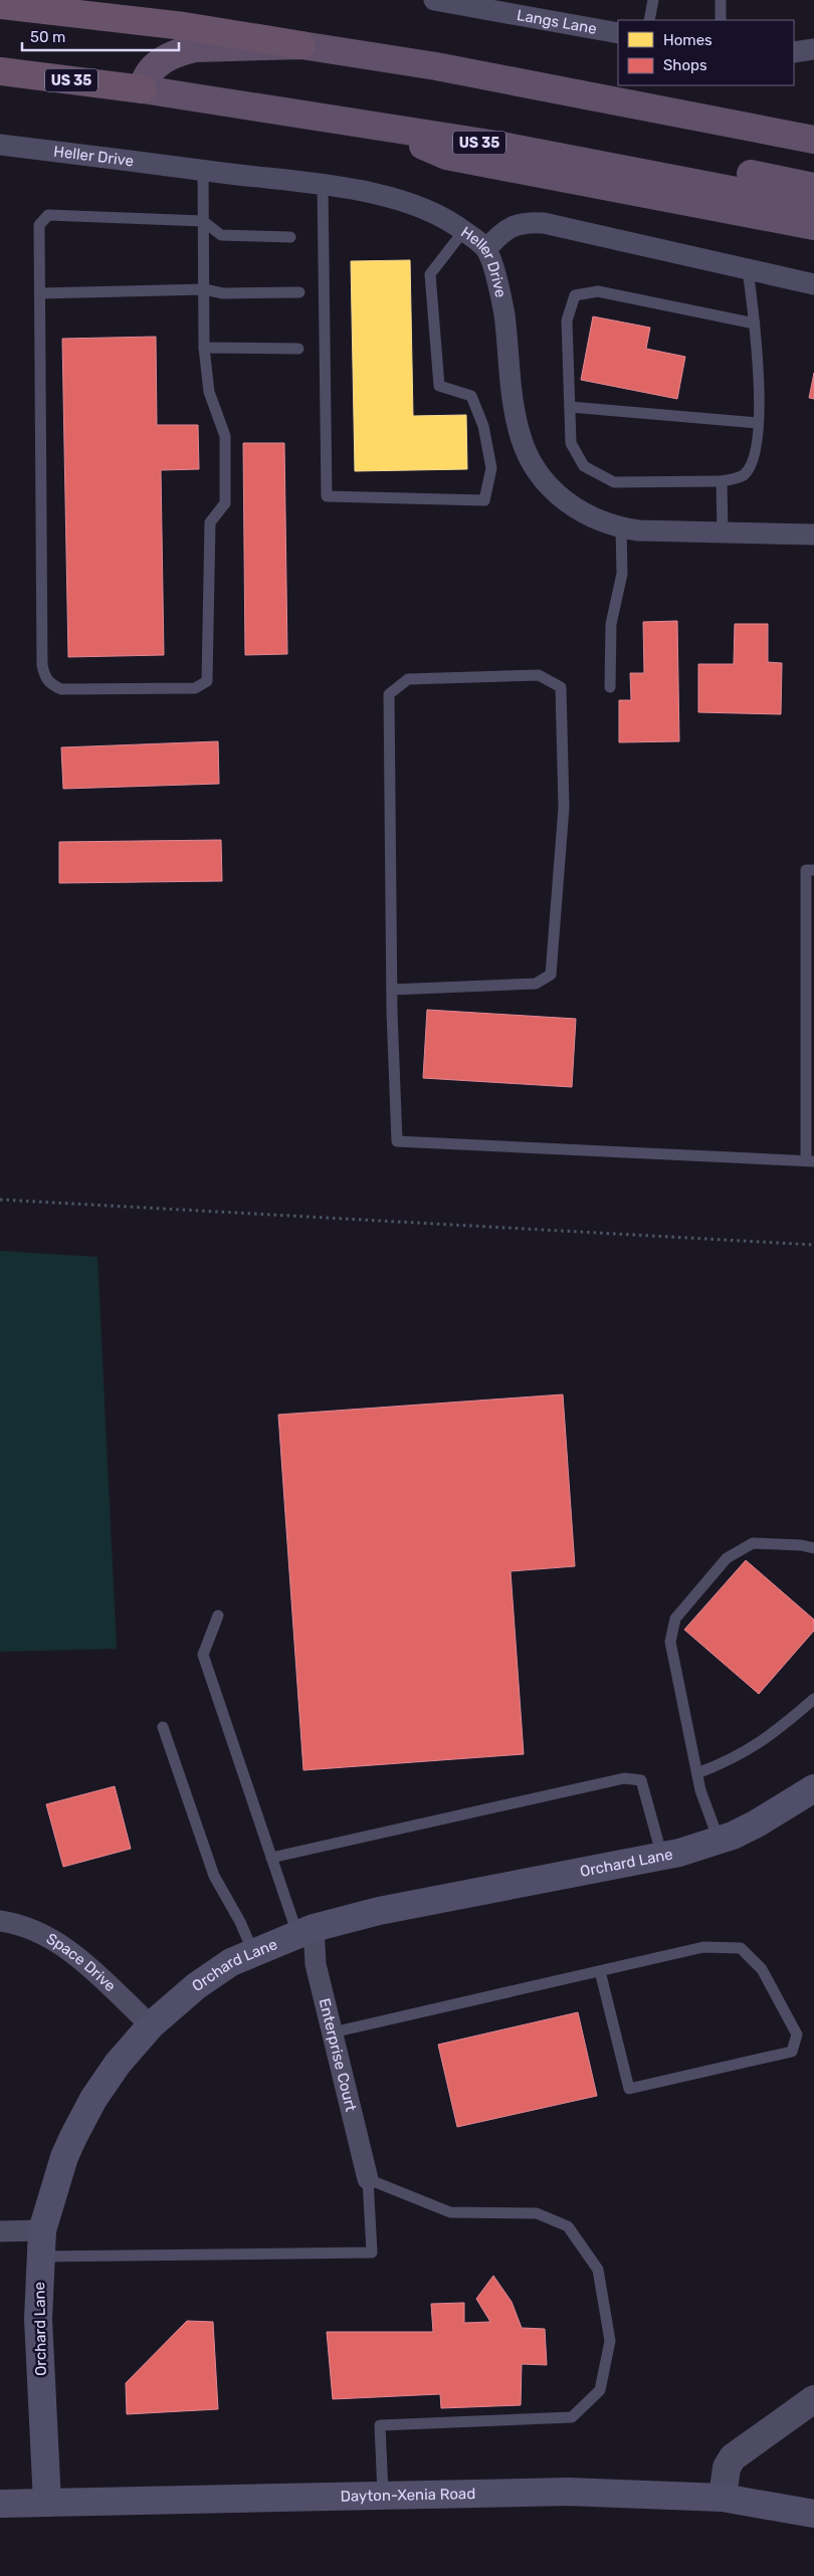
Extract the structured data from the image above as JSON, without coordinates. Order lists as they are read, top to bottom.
{
  "streets": {
    "highway": ["US 35"],
    "main road": ["Orchard Lane", "Dayton-Xenia Road"],
    "street": [
      "Langs Lane",
      "Heller Drive",
      "Space Drive",
      "Enterprise Court"
    ]
  },
  "crossings": [
    ["Orchard Lane", "Space Drive"],
    ["Orchard Lane", "Enterprise Court"],
    ["Orchard Lane", "Dayton-Xenia Road"]
  ],
  "legend": ["Homes", "Shops"],
  "scale_bar": "50 m"
}
